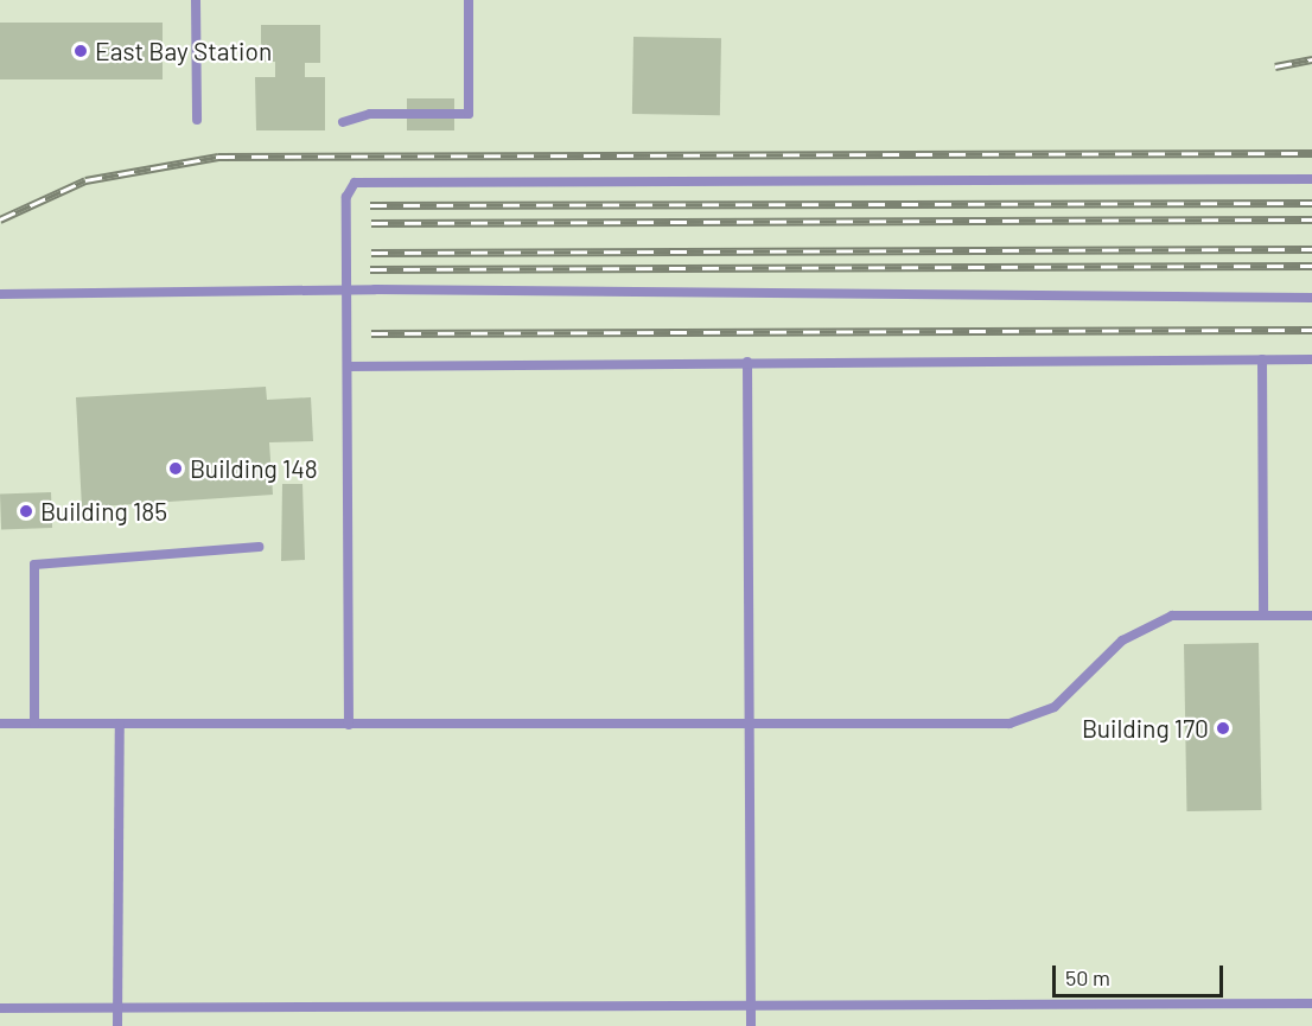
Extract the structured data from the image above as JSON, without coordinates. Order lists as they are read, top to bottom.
{
  "places": [
    "East Bay Station",
    "Building 148",
    "Building 185",
    "Building 170"
  ],
  "scale_bar": "50 m"
}
